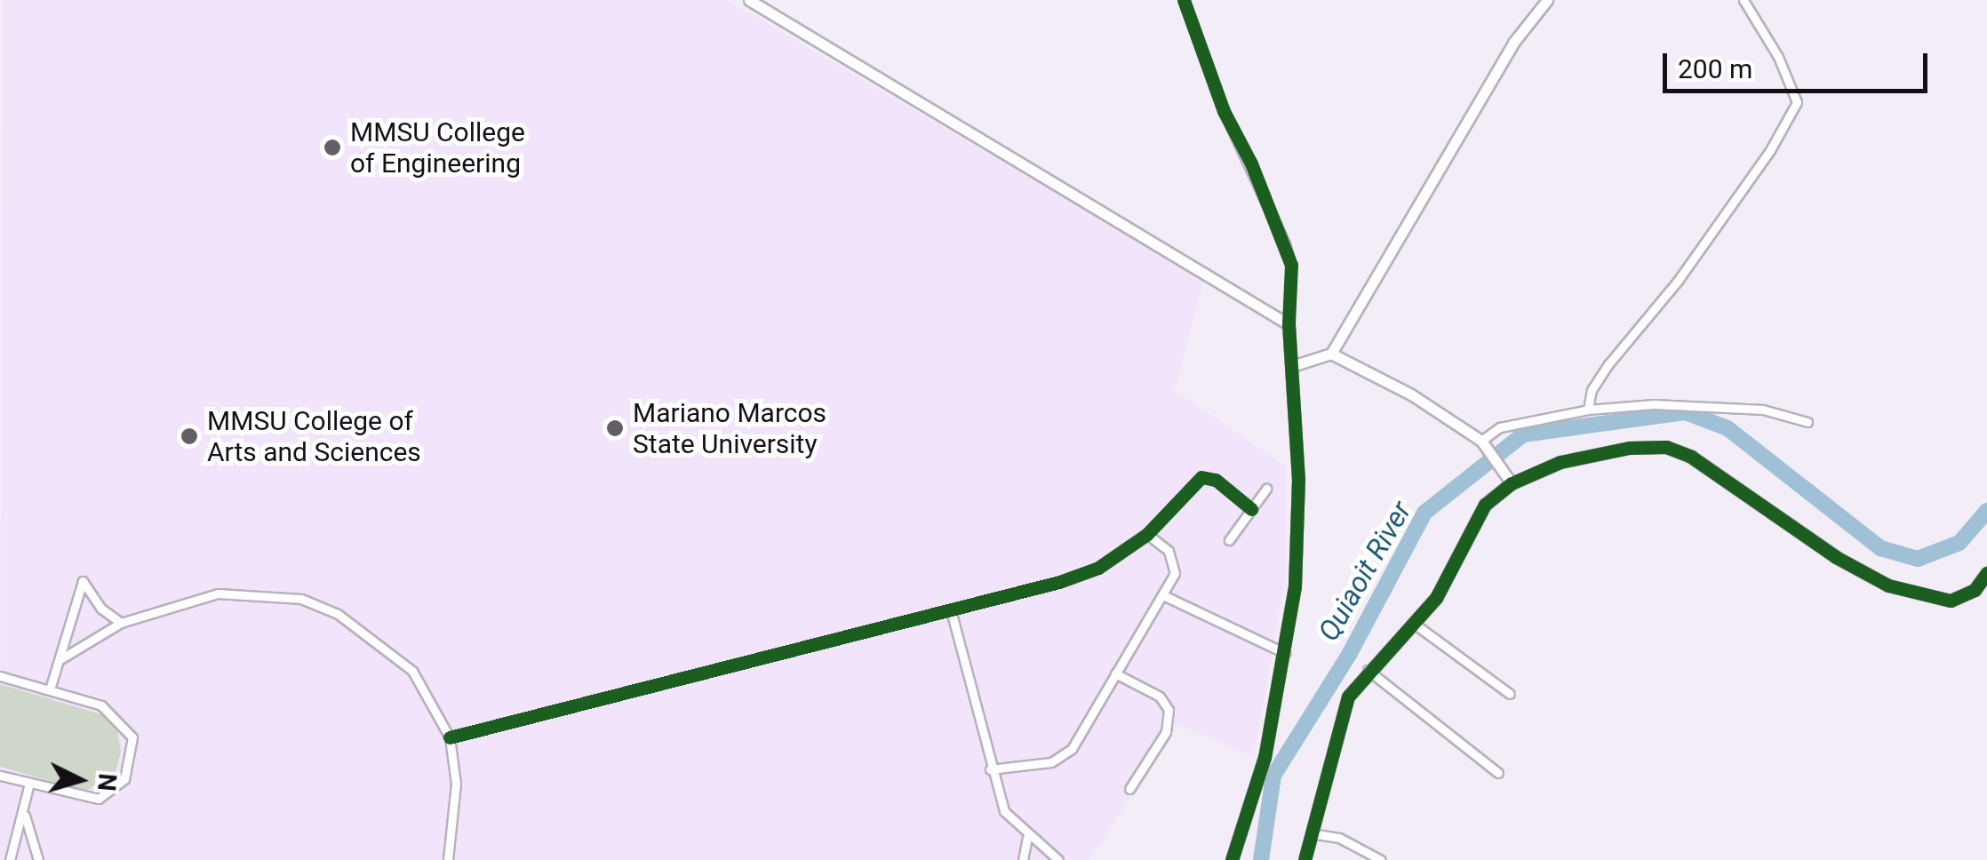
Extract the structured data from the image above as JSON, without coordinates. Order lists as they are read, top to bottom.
{
  "water": ["Quiaoit River"],
  "places": ["MMSU College of Engineering", "Mariano Marcos State University", "MMSU College of Arts and Sciences"],
  "scale_bar": "200 m",
  "north": "right"
}
